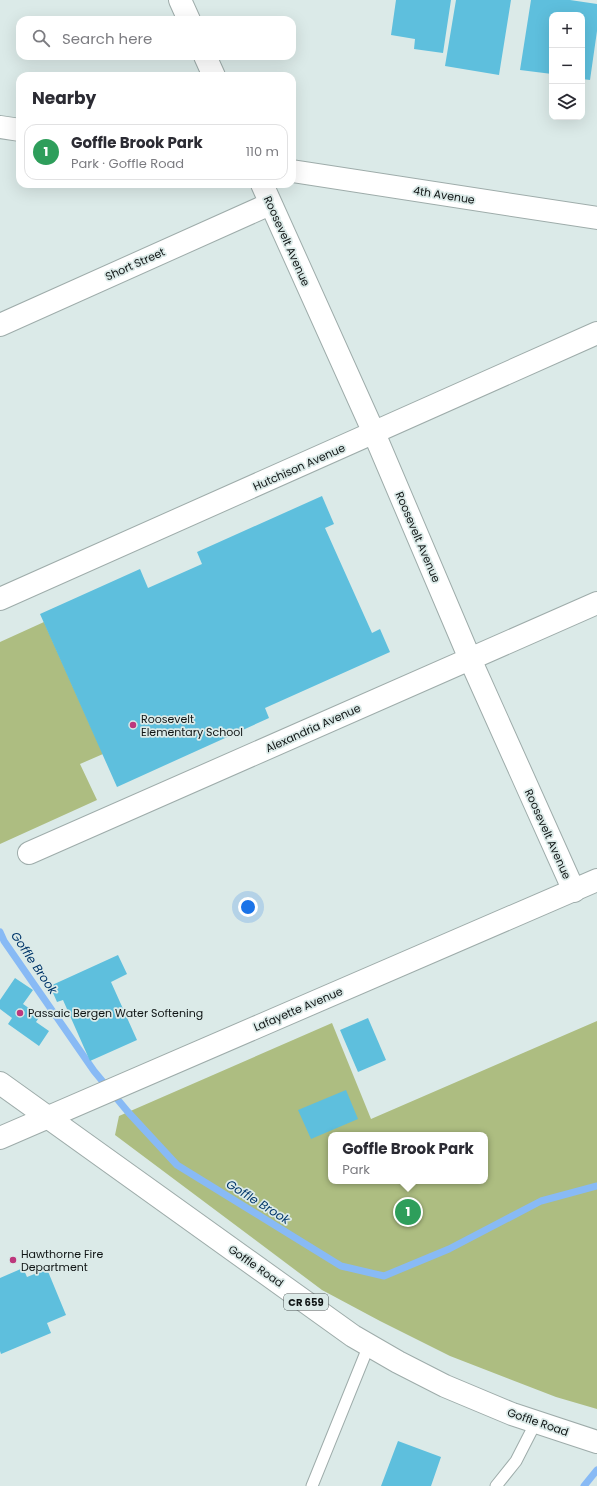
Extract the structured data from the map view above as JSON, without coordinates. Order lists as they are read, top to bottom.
{
  "streets": {
    "street": [
      "4th Avenue",
      "Roosevelt Avenue",
      "Short Street",
      "Hutchison Avenue",
      "Alexandria Avenue",
      "Lafayette Avenue",
      "Goffle Road",
      "CR 659"
    ]
  },
  "crossings": [
    ["Roosevelt Avenue", "Short Street"],
    ["Roosevelt Avenue", "Hutchison Avenue"],
    ["Roosevelt Avenue", "Alexandria Avenue"],
    ["Roosevelt Avenue", "Lafayette Avenue"],
    ["Lafayette Avenue", "Goffle Road"]
  ],
  "water": ["Goffle Brook"],
  "places": ["Roosevelt Elementary School", "Passaic Bergen Water Softening", "Hawthorne Fire Department"],
  "page": {
    "map_buttons": ["+", "−"],
    "search": "Search here",
    "heading": "Nearby",
    "list": [
      {
        "mark": "1",
        "name": "Goffle Brook Park",
        "note": "Park · Goffle Road",
        "value": "110 m"
      }
    ],
    "popup": ["Goffle Brook Park", "Park"],
    "pins": "1"
  }
}
